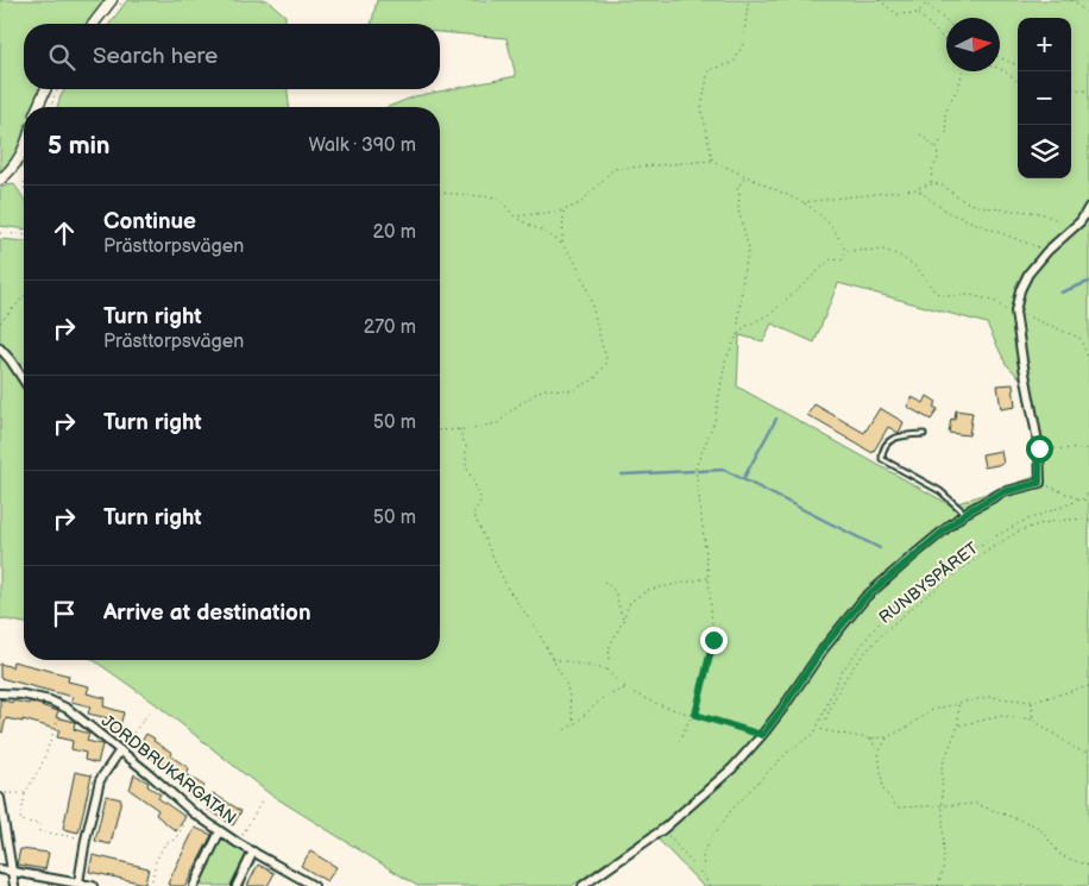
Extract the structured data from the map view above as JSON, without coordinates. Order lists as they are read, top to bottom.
{
  "streets": {
    "street": ["JORDBRUKARGATAN"],
    "path": ["RUNBYSPÅRET"]
  },
  "north": "right",
  "page": {
    "map_buttons": ["+", "−"],
    "search": "Search here",
    "heading": ["5 min", "Walk · 390 m"],
    "list": [
      ["Continue", "Prästtorpsvägen", "20 m"],
      ["Turn right", "Prästtorpsvägen", "270 m"],
      ["Turn right", "50 m"],
      ["Turn right", "50 m"],
      "Arrive at destination"
    ]
  }
}
